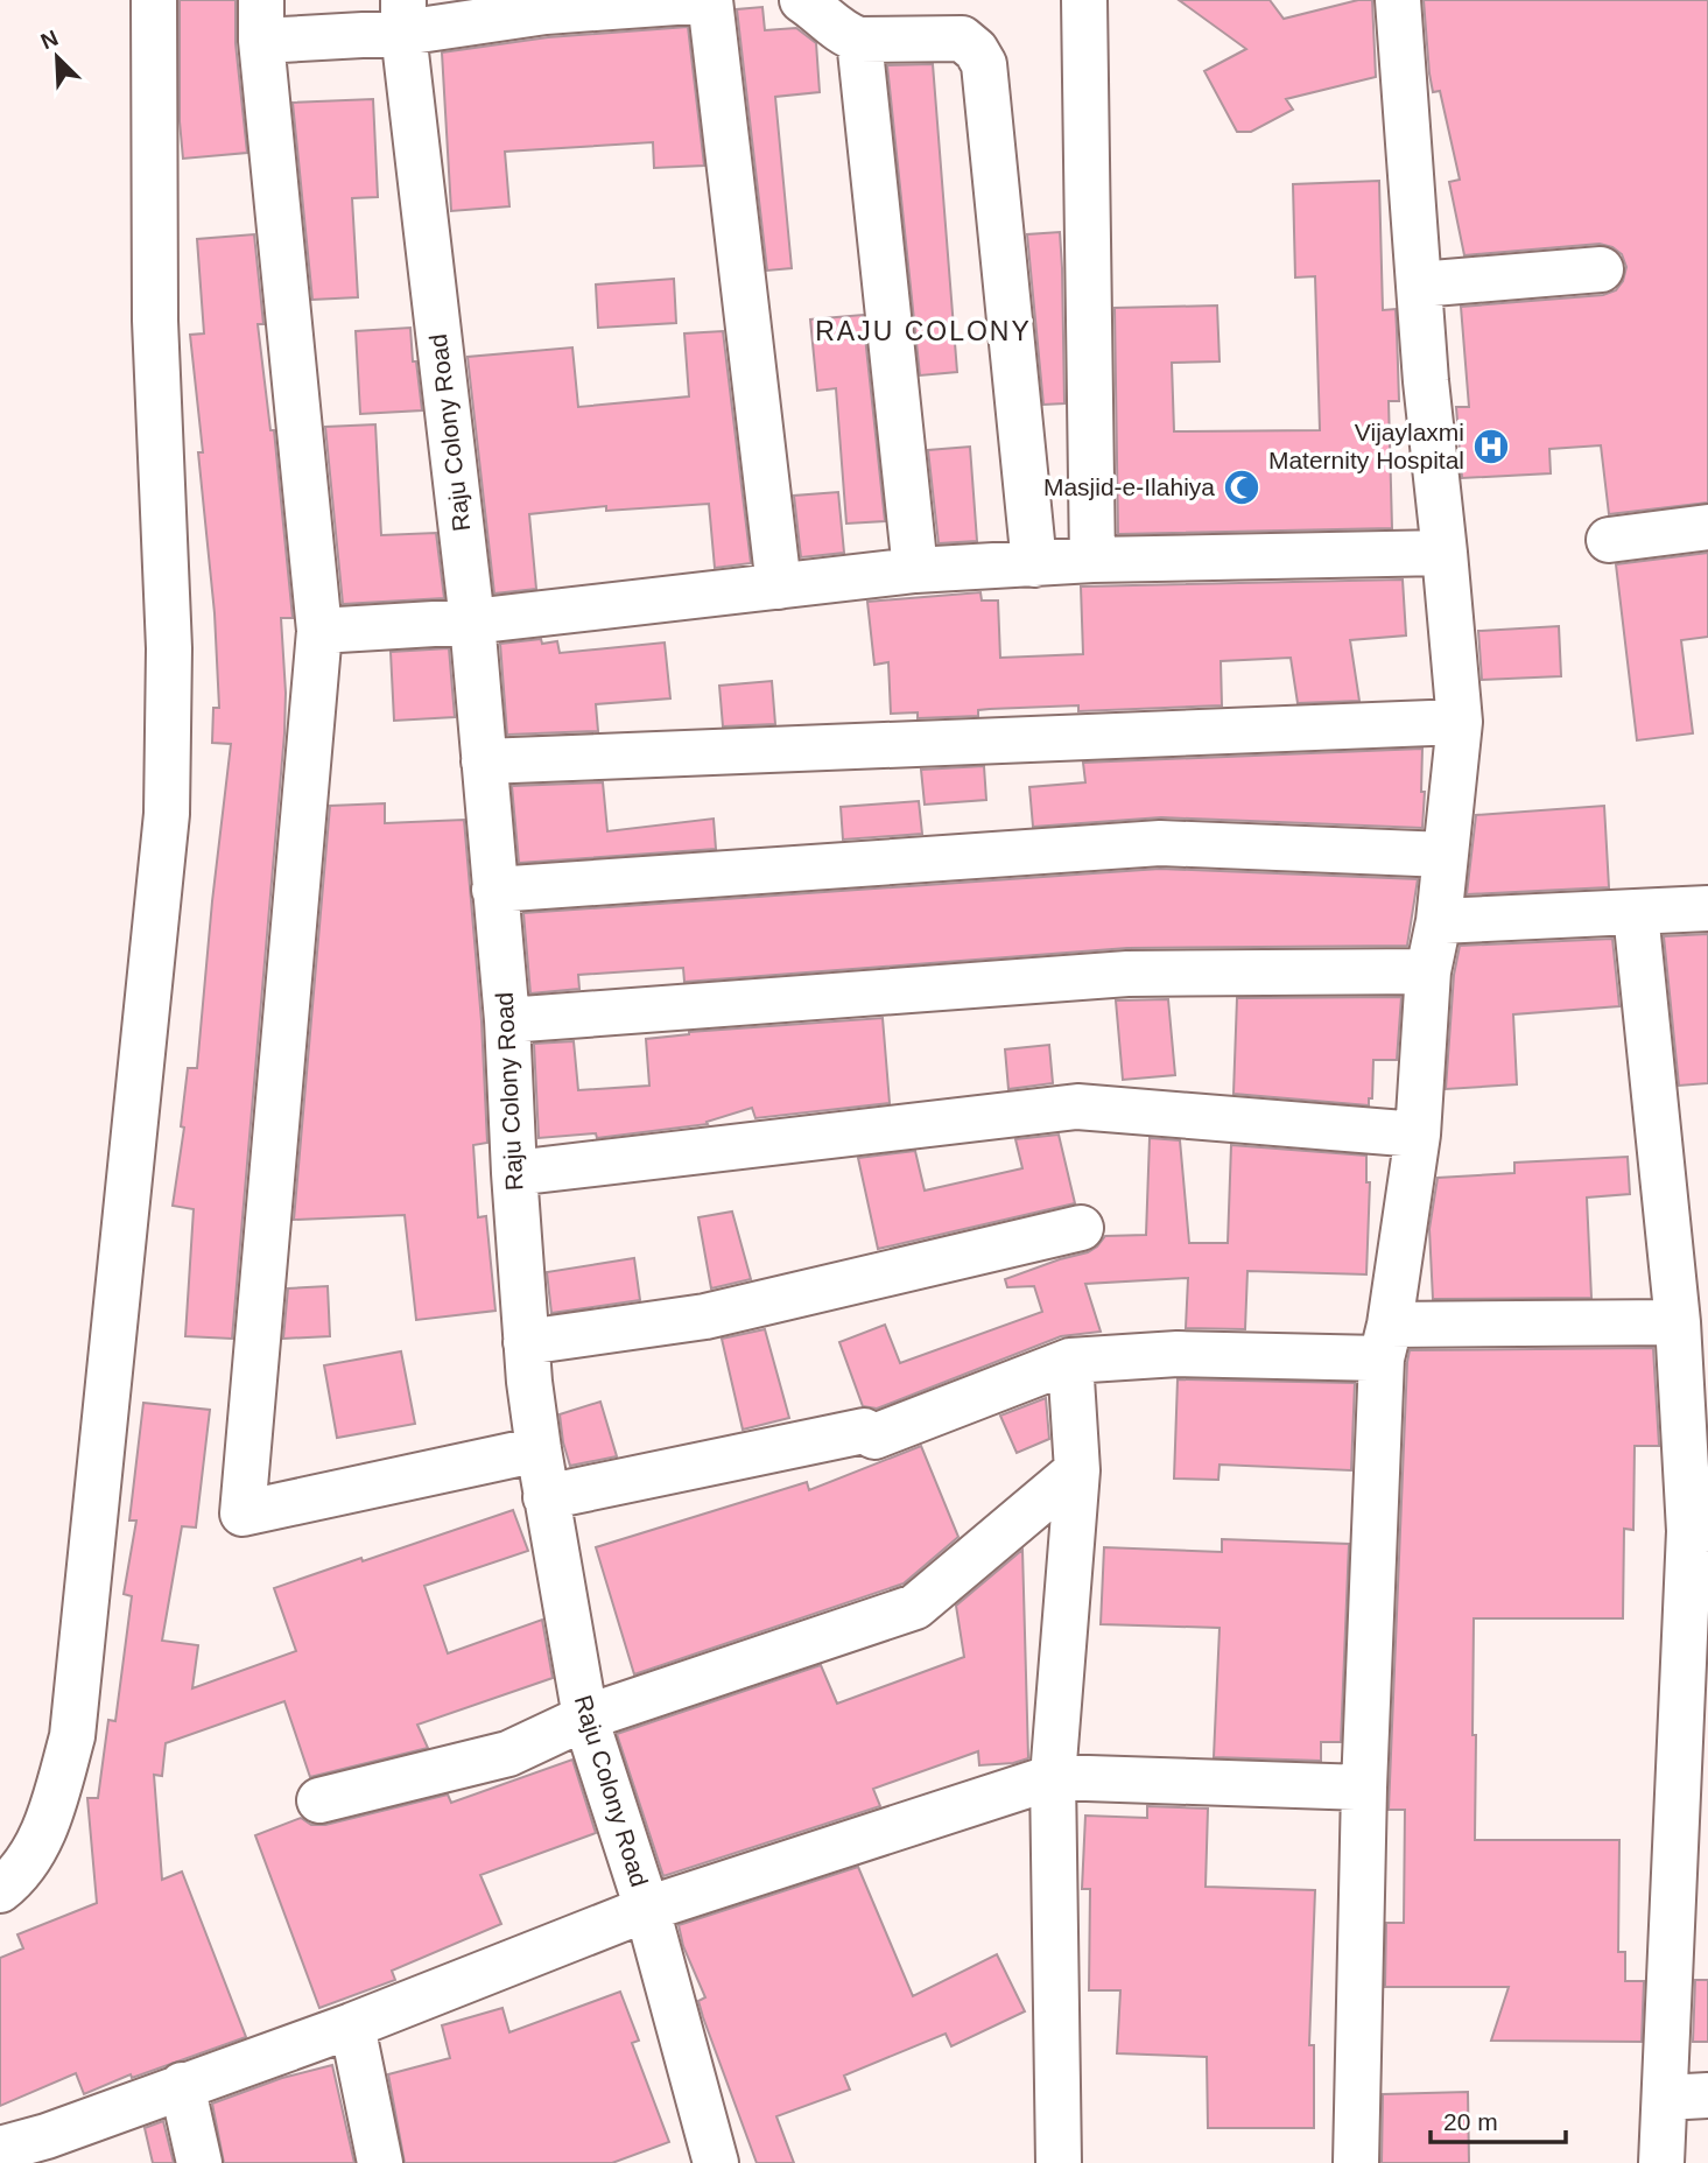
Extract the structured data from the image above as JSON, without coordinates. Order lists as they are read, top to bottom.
{
  "streets": {
    "street": ["Raju Colony Road"]
  },
  "districts": ["RAJU COLONY"],
  "places": {
    "hospital": ["Vijaylaxmi Maternity Hospital"],
    "mosque": ["Masjid-e-Ilahiya"]
  },
  "scale_bar": "20 m",
  "north": "top left"
}
